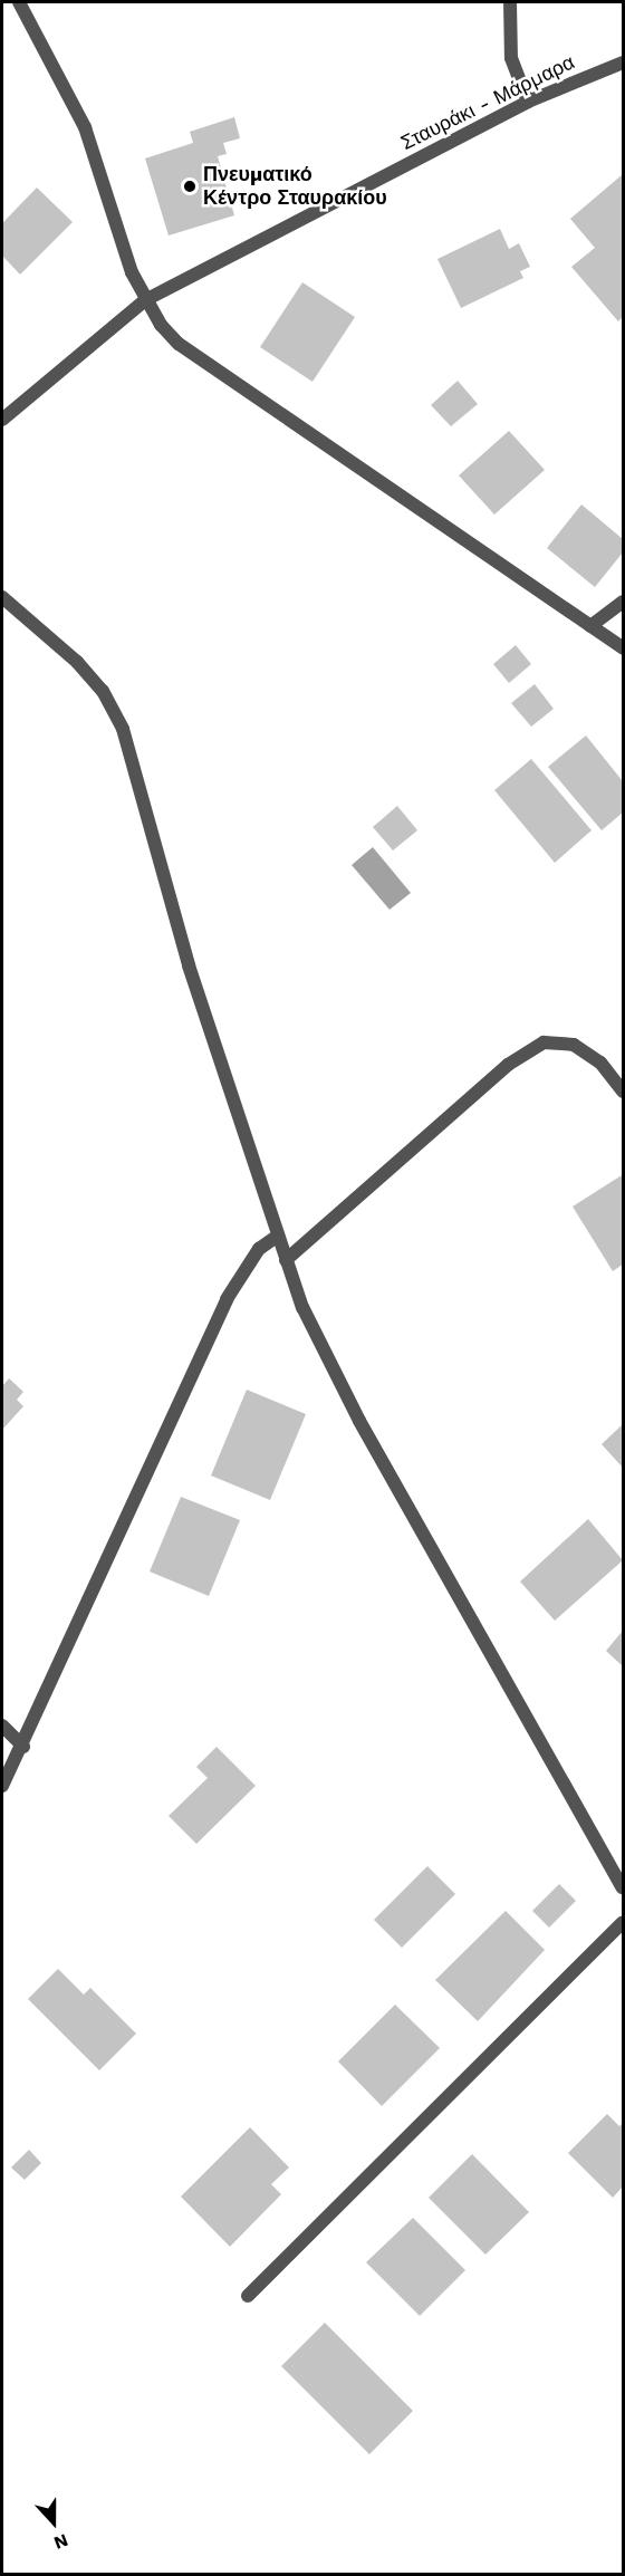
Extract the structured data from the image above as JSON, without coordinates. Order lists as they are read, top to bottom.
{
  "streets": {
    "street": ["Σταυράκι - Μάρμαρα"]
  },
  "places": ["Πνευματικό Κέντρο Σταυρακίου"],
  "north": "bottom"
}
